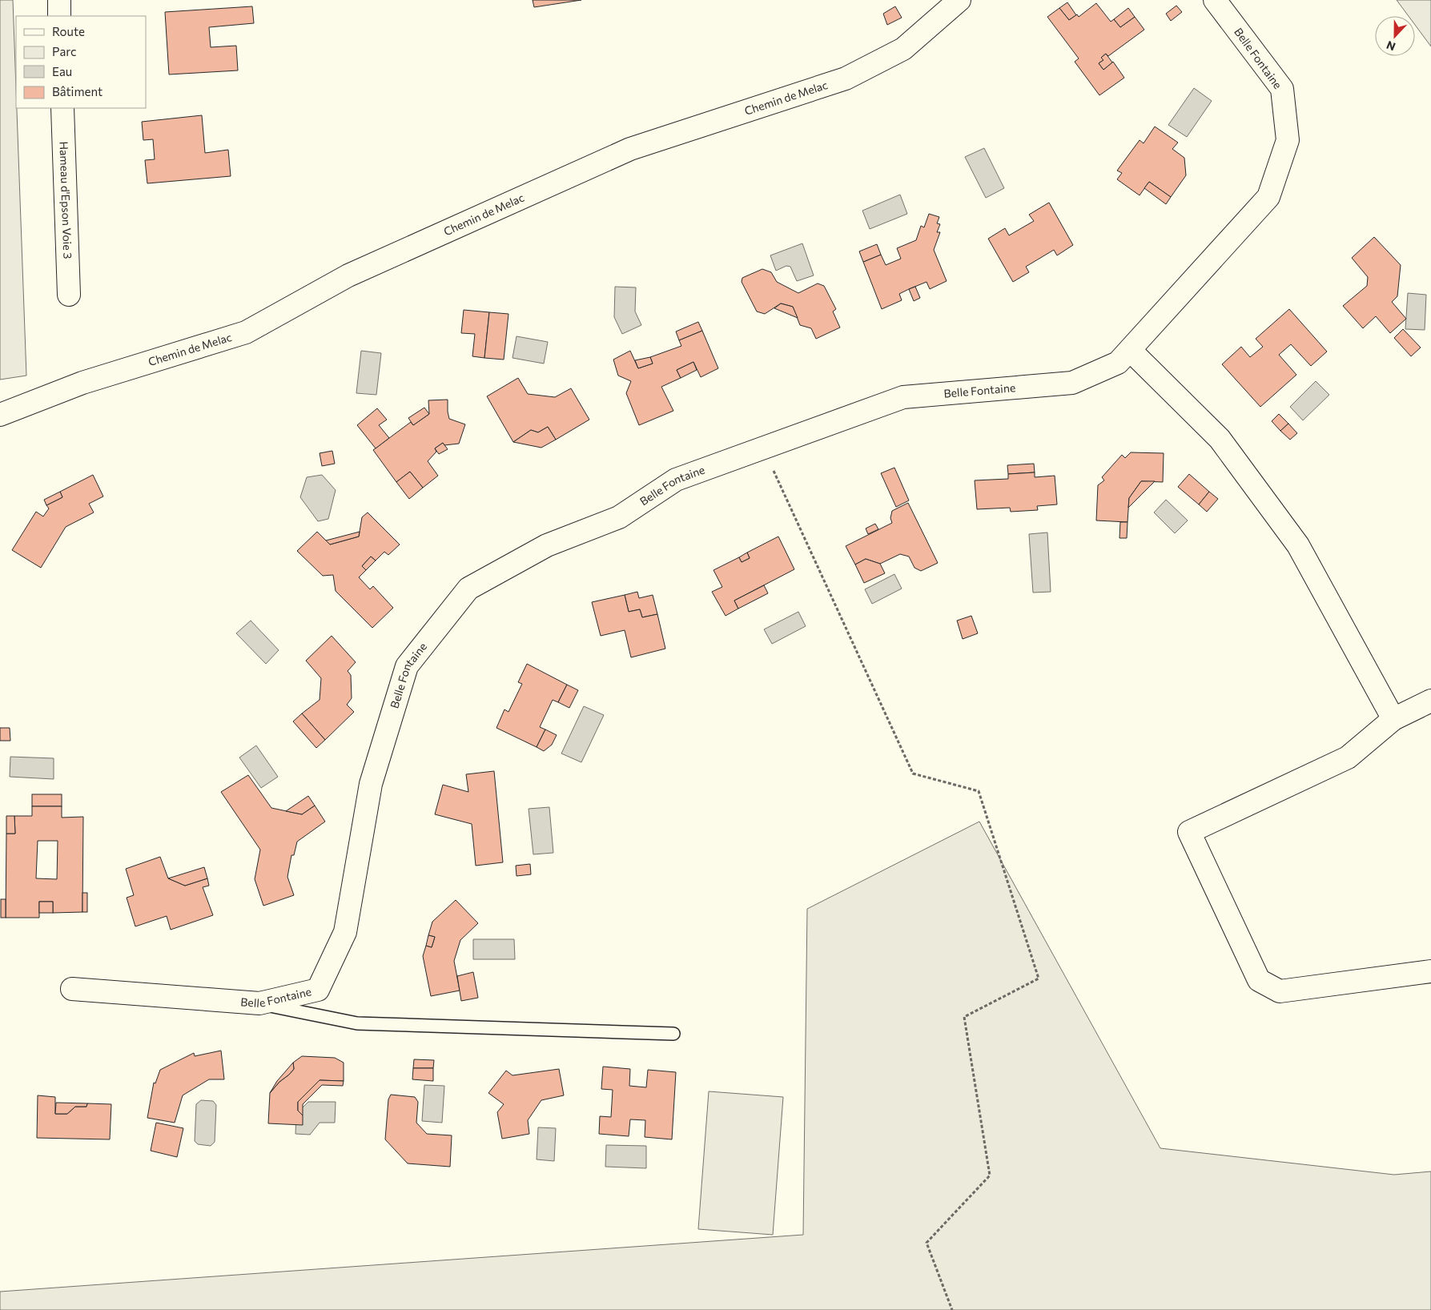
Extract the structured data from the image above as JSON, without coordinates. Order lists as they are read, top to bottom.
{
  "streets": {
    "street": ["Belle Fontaine", "Chemin de Melac", "Hameau d'Epson Voie 3"]
  },
  "legend": [
    "Route",
    "Parc",
    "Eau",
    "Bâtiment"
  ],
  "north": "bottom"
}
